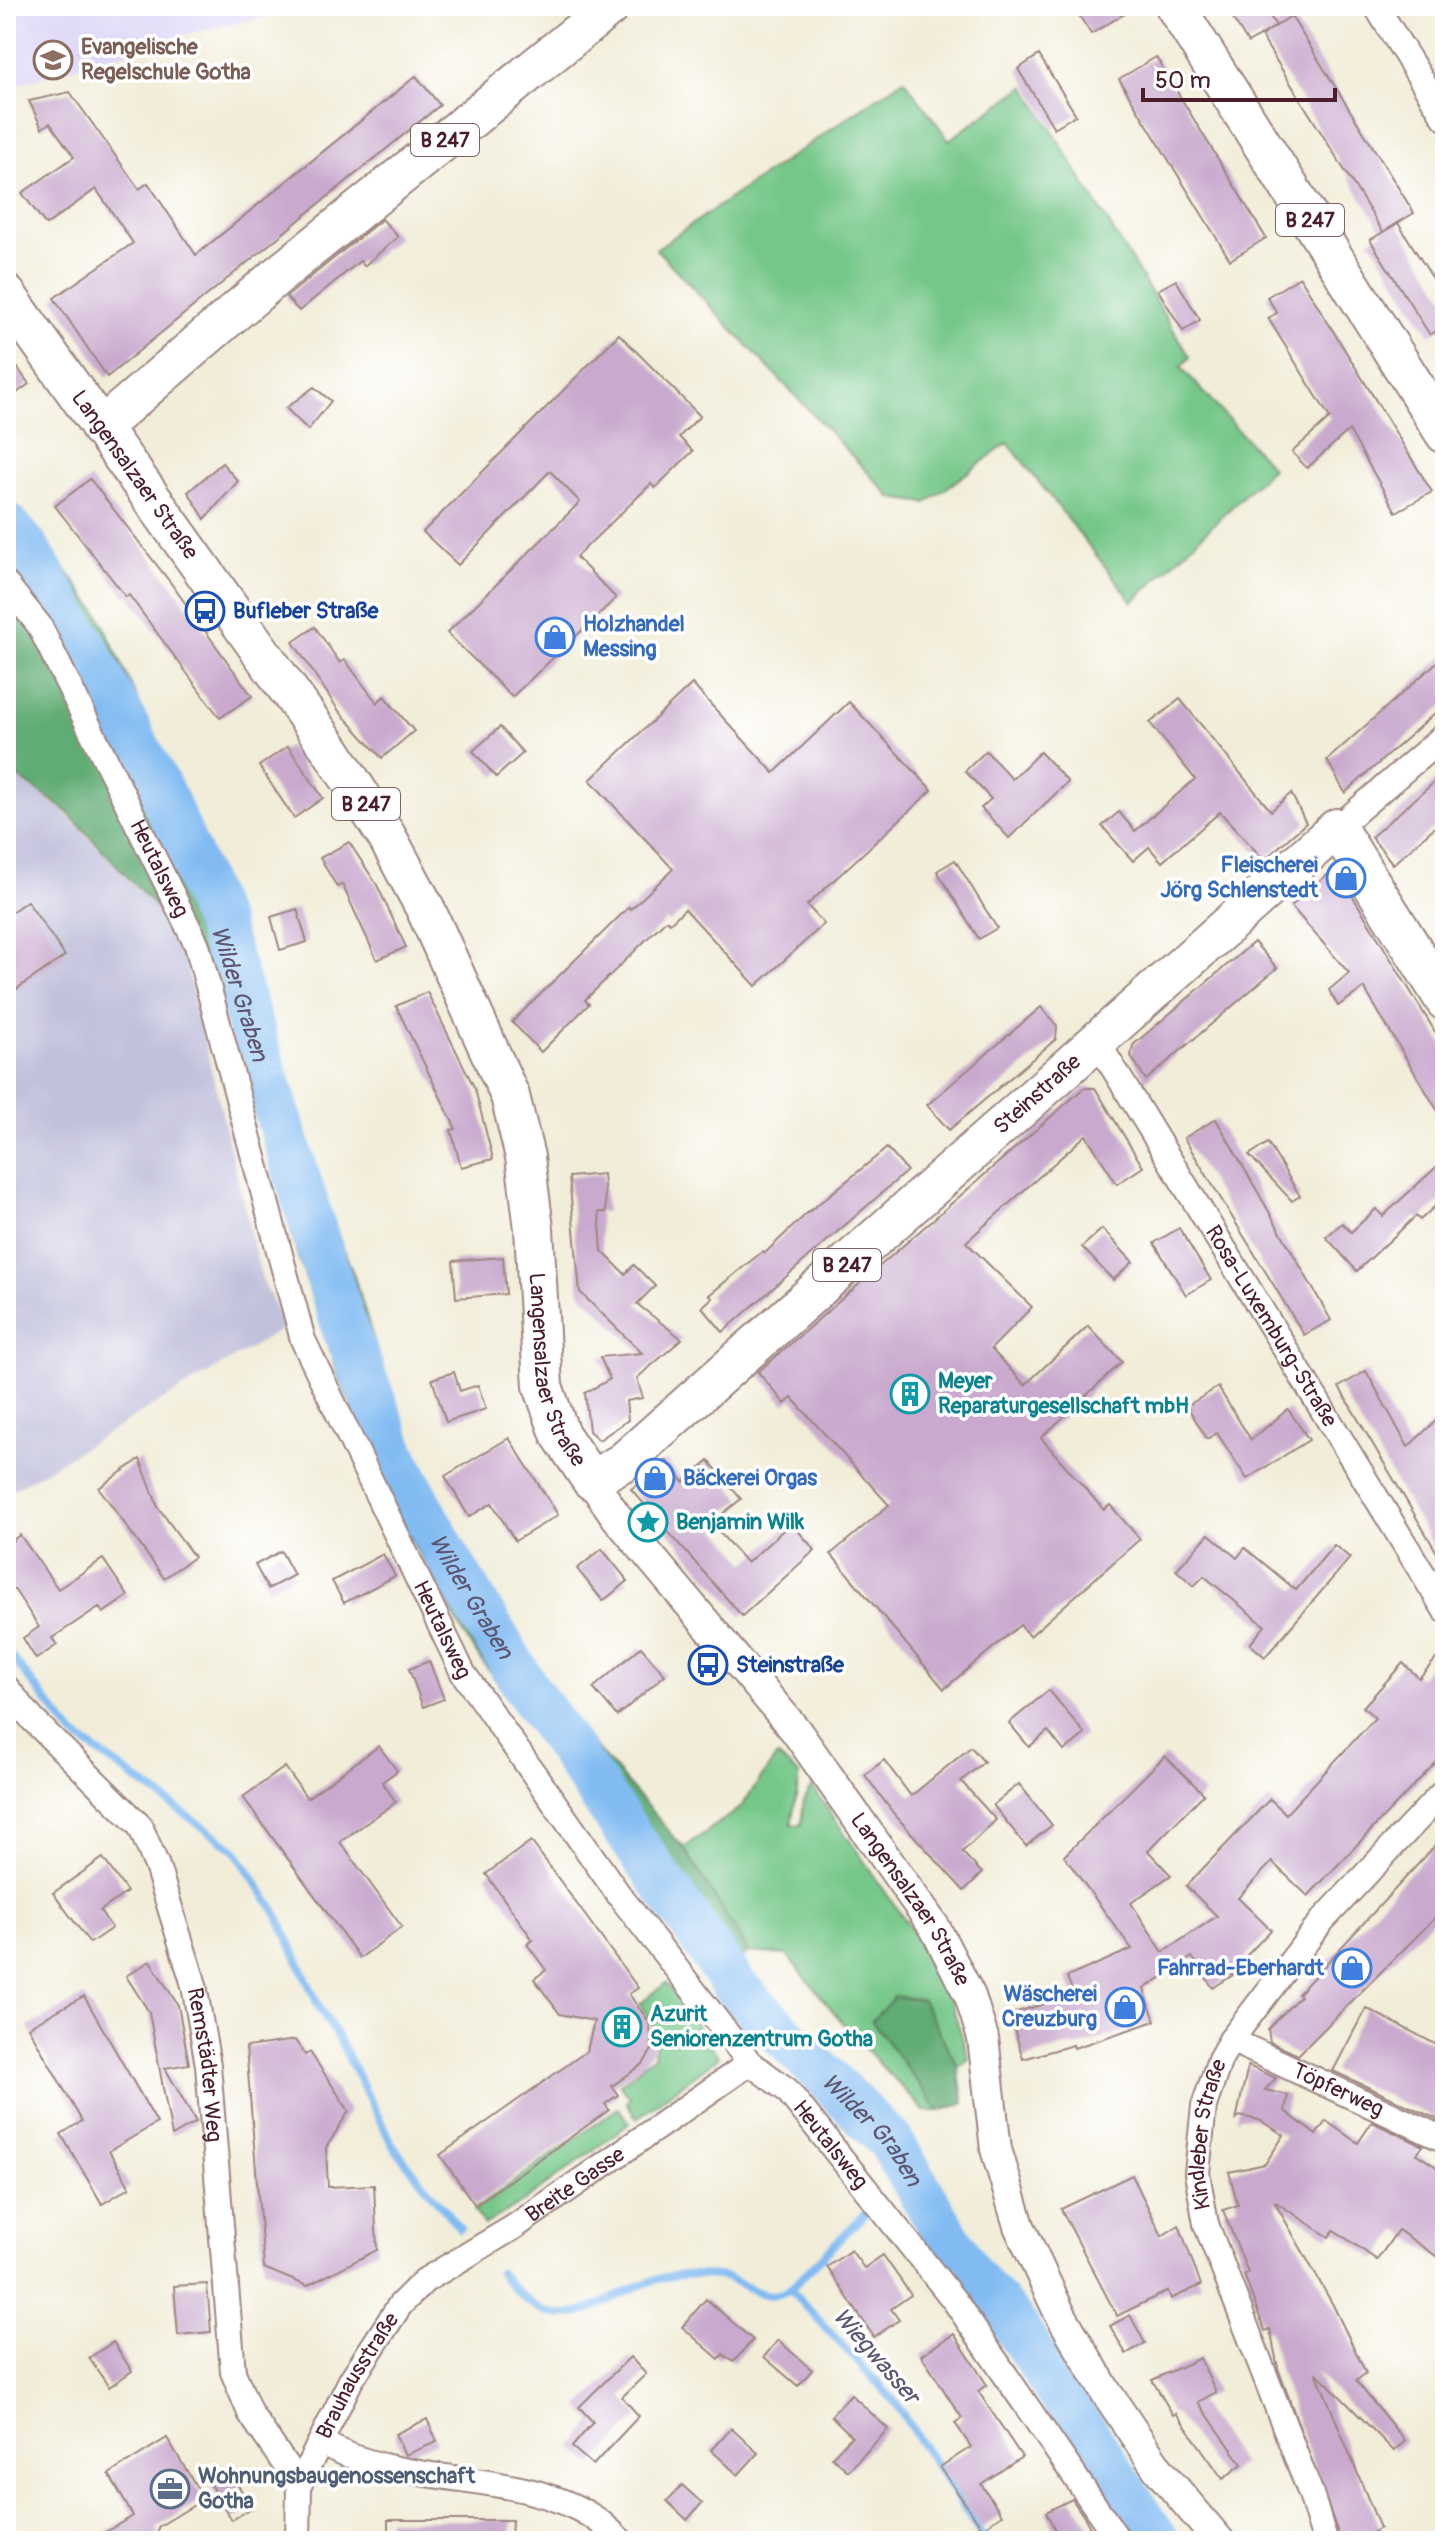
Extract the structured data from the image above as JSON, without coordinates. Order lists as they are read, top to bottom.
{
  "streets": {
    "main road": ["B 247", "Langensalzaer Straße", "Steinstraße"],
    "street": [
      "Heutalsweg",
      "Rosa-Luxemburg-Straße",
      "Remstädter Weg",
      "Töpferweg",
      "Kindleber Straße",
      "Breite Gasse",
      "Brauhausstraße"
    ]
  },
  "crossings": [
    ["B 247", "Langensalzaer Straße"],
    ["Langensalzaer Straße", "Steinstraße"],
    ["Heutalsweg", "Breite Gasse"],
    ["Steinstraße", "Rosa-Luxemburg-Straße"],
    ["Remstädter Weg", "Brauhausstraße"],
    ["Töpferweg", "Kindleber Straße"],
    ["Breite Gasse", "Brauhausstraße"]
  ],
  "water": ["Wilder Graben", "Wiegwasser"],
  "places": {
    "school or university": ["Evangelische Regelschule Gotha"],
    "bus stop": ["Bufleber Straße", "Steinstraße"],
    "shop": [
      "Holzhandel Messing",
      "Fleischerei Jörg Schlenstedt",
      "Bäckerei Orgas",
      "Fahrrad-Eberhardt",
      "Wäscherei Creuzburg"
    ],
    "building": ["Meyer Reparaturgesellschaft mbH", "Azurit Seniorenzentrum Gotha"],
    "place": ["Benjamin Wilk"],
    "office": ["Wohnungsbaugenossenschaft Gotha"]
  },
  "scale_bar": "50 m"
}
